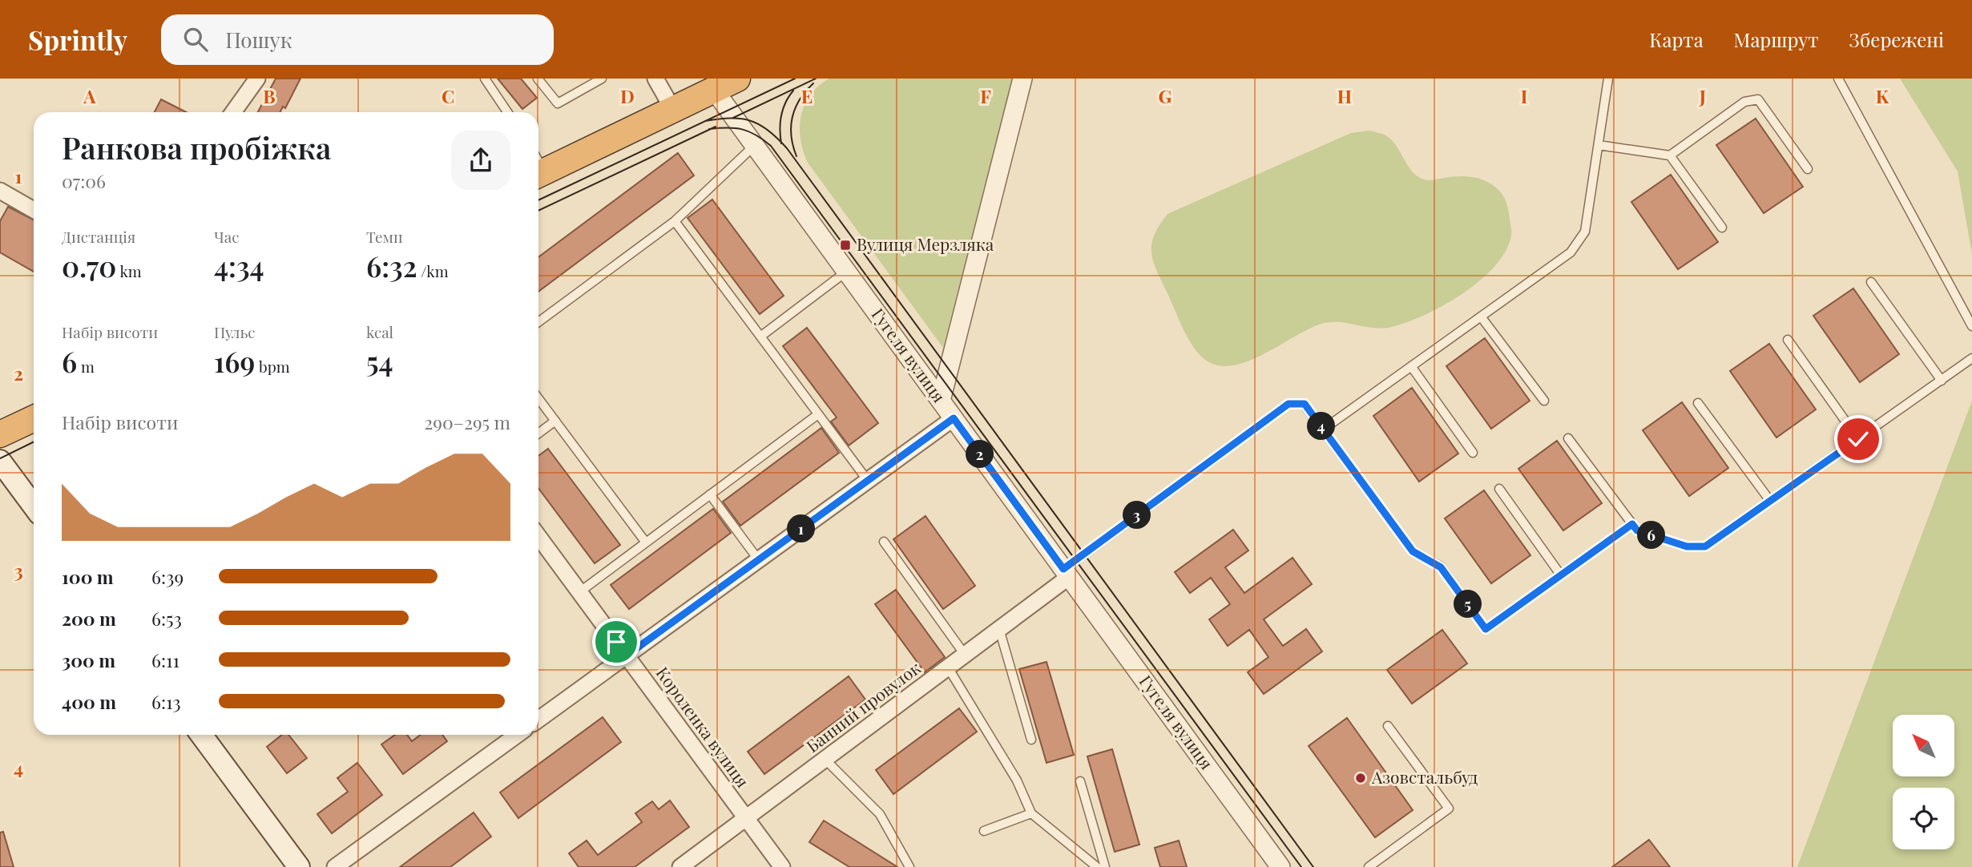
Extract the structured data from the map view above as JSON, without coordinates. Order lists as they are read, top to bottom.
{
  "streets": {
    "street": ["Гугеля вулиця", "Банний провулок", "Короленка вулиця"]
  },
  "crossings": [
    ["Гугеля вулиця", "Банний провулок"],
    ["Банний провулок", "Короленка вулиця"]
  ],
  "places": {
    "transit": ["Вулиця Мерзляка"],
    "other": ["Азовстальбуд"]
  },
  "north": "top left",
  "page": {
    "header": "Sprintly",
    "search": "Пошук",
    "nav": ["Карта", "Маршрут", "Збережені"],
    "heading": ["Ранкова пробіжка", "07:06"],
    "stats": [
      ["Дистанція", "0.70 km"],
      ["Час", "4:34"],
      ["Темп", "6:32 /km"],
      ["Набір висоти", "6 m"],
      ["Пульс", "169 bpm"],
      ["kcal", "54"]
    ],
    "chart": ["Набір висоти", "290–295 m"],
    "pins": [
      "4",
      "2",
      "3",
      "1",
      "6",
      "5"
    ],
    "list": [
      {
        "name": "100 m",
        "note": "6:39"
      },
      {
        "name": "200 m",
        "note": "6:53"
      },
      {
        "name": "300 m",
        "note": "6:11"
      },
      {
        "name": "400 m",
        "note": "6:13"
      }
    ]
  },
  "grid": {
    "columns": [
      "A",
      "B",
      "C",
      "D",
      "E",
      "F",
      "G",
      "H",
      "I",
      "J",
      "K"
    ],
    "rows": [
      "1",
      "2",
      "3",
      "4"
    ]
  }
}
